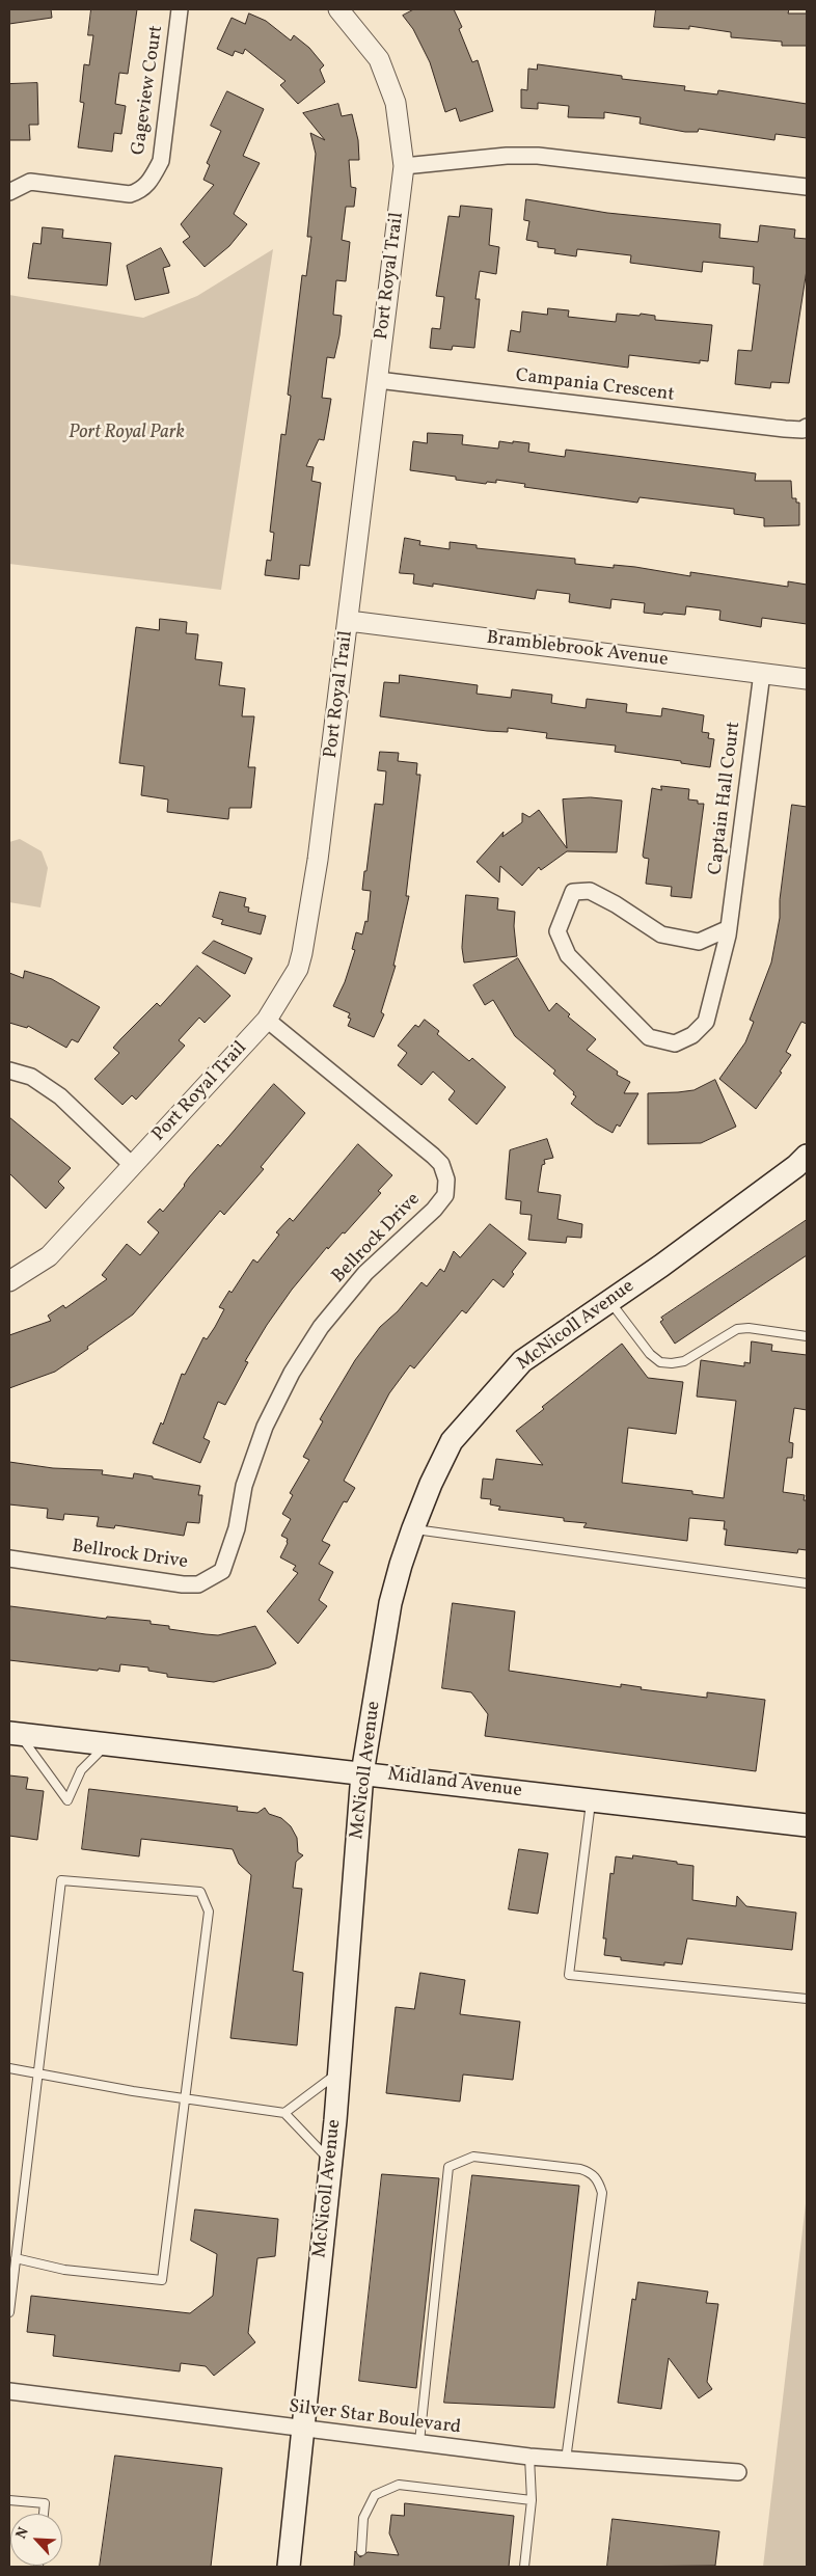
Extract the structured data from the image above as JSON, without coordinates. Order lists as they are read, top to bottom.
{
  "streets": {
    "main road": ["McNicoll Avenue", "Midland Avenue"],
    "street": [
      "Gageview Court",
      "Port Royal Trail",
      "Campania Crescent",
      "Bramblebrook Avenue",
      "Captain Hall Court",
      "Bellrock Drive",
      "Silver Star Boulevard"
    ]
  },
  "crossings": [
    ["Port Royal Trail", "Campania Crescent"],
    ["Port Royal Trail", "Bramblebrook Avenue"],
    ["Port Royal Trail", "Bellrock Drive"],
    ["Bramblebrook Avenue", "Captain Hall Court"],
    ["McNicoll Avenue", "Midland Avenue"],
    ["McNicoll Avenue", "Silver Star Boulevard"]
  ],
  "parks": ["Port Royal Park"],
  "north": "top left"
}
